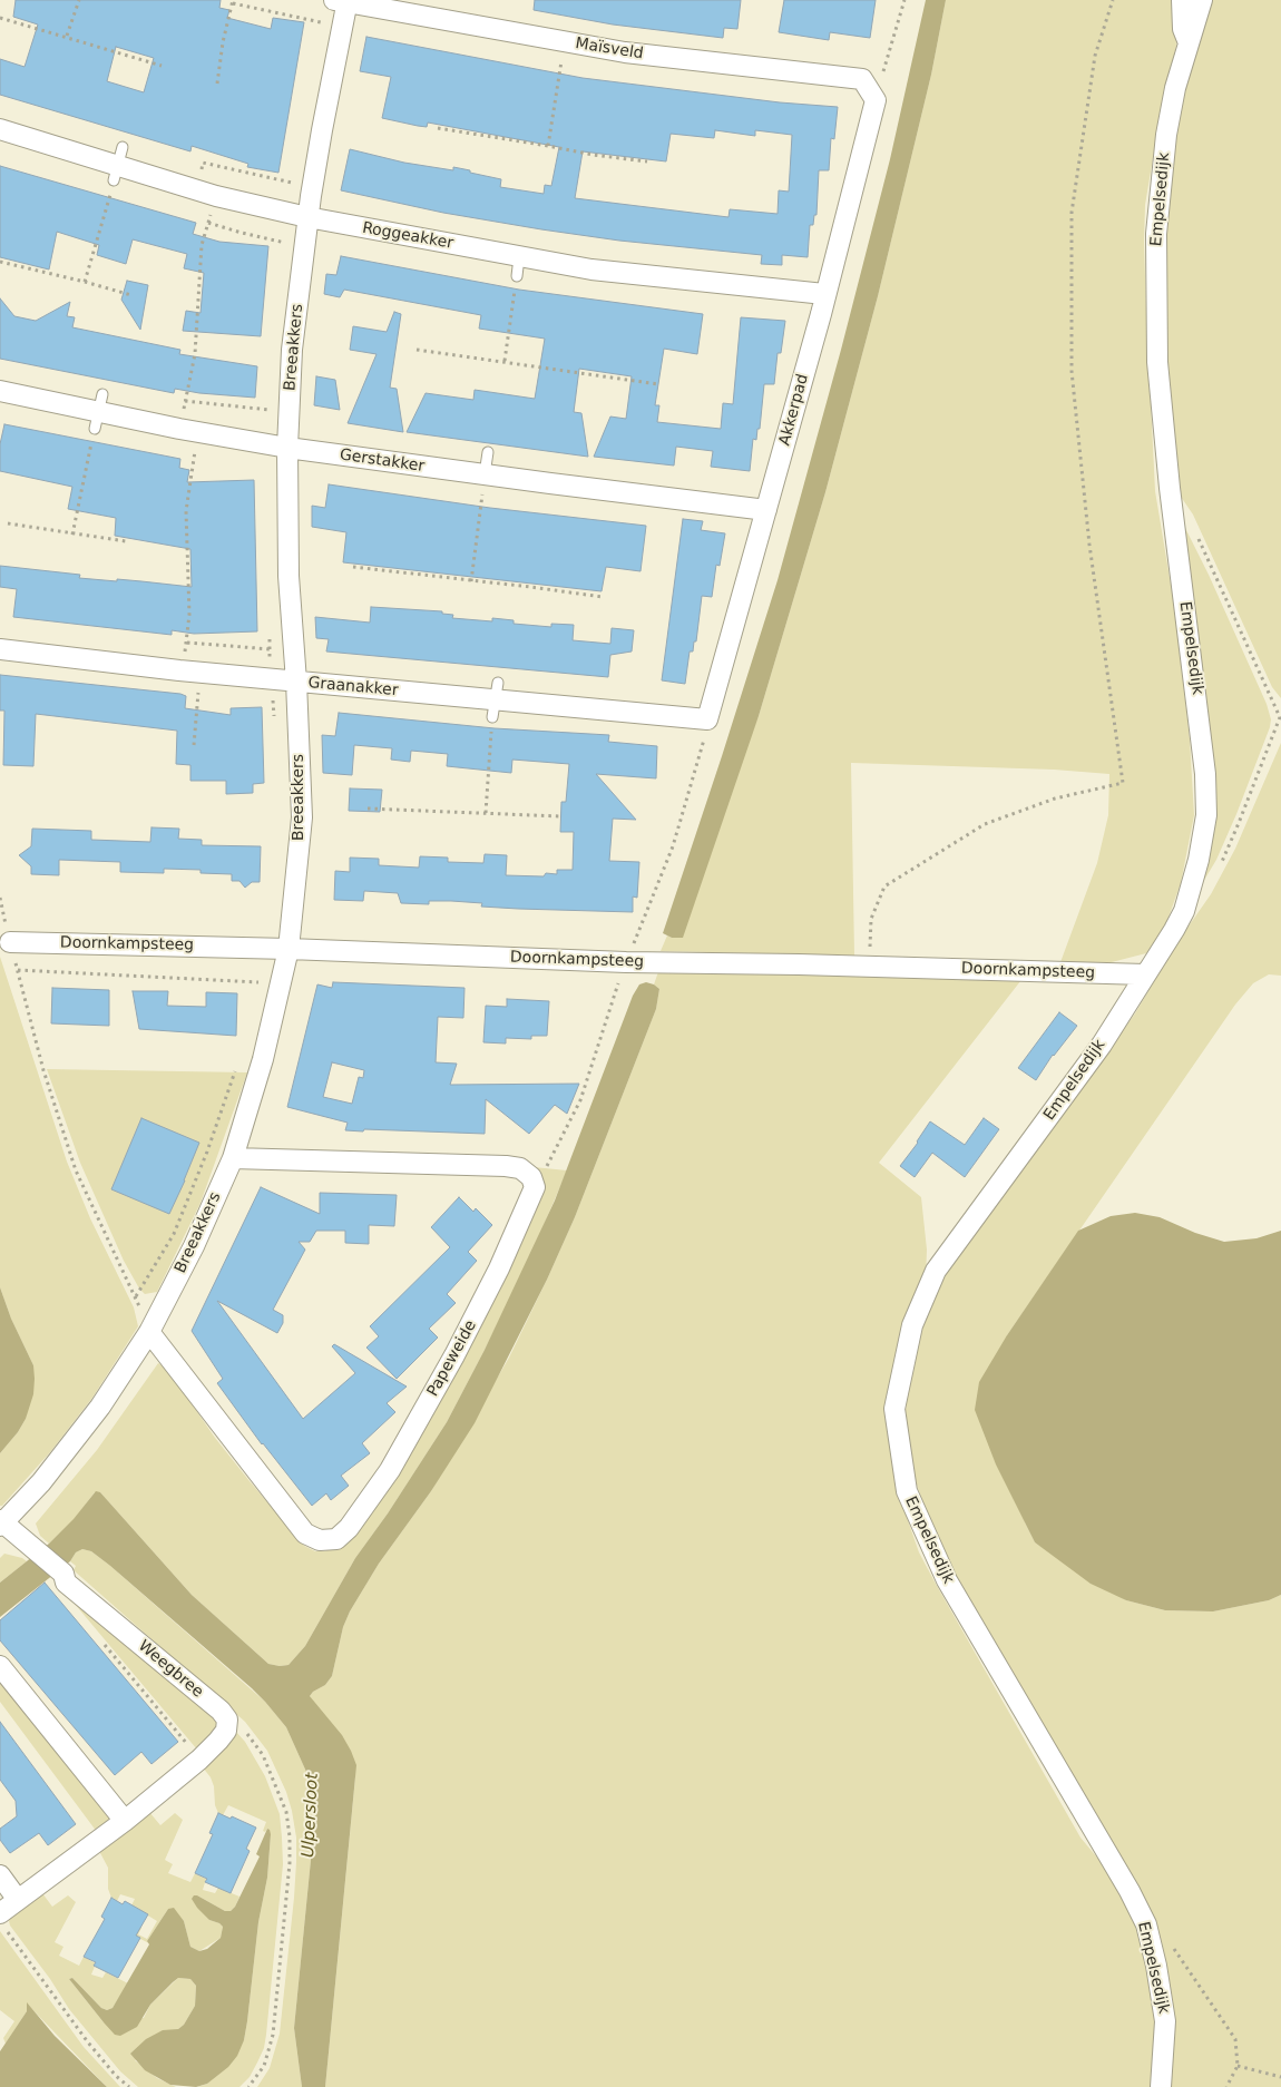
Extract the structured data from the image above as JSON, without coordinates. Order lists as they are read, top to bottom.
{
  "streets": {
    "street": [
      "Maïsveld",
      "Empelsedijk",
      "Roggeakker",
      "Breeakkers",
      "Akkerpad",
      "Gerstakker",
      "Graanakker",
      "Doornkampsteeg",
      "Papeweide",
      "Weegbree"
    ]
  },
  "crossings": [
    ["Maïsveld", "Breeakkers"],
    ["Maïsveld", "Akkerpad"],
    ["Empelsedijk", "Doornkampsteeg"],
    ["Roggeakker", "Breeakkers"],
    ["Roggeakker", "Akkerpad"],
    ["Breeakkers", "Gerstakker"],
    ["Breeakkers", "Graanakker"],
    ["Breeakkers", "Doornkampsteeg"],
    ["Breeakkers", "Papeweide"],
    ["Breeakkers", "Weegbree"],
    ["Akkerpad", "Gerstakker"],
    ["Akkerpad", "Graanakker"]
  ],
  "water": ["Ulpersloot"]
}
